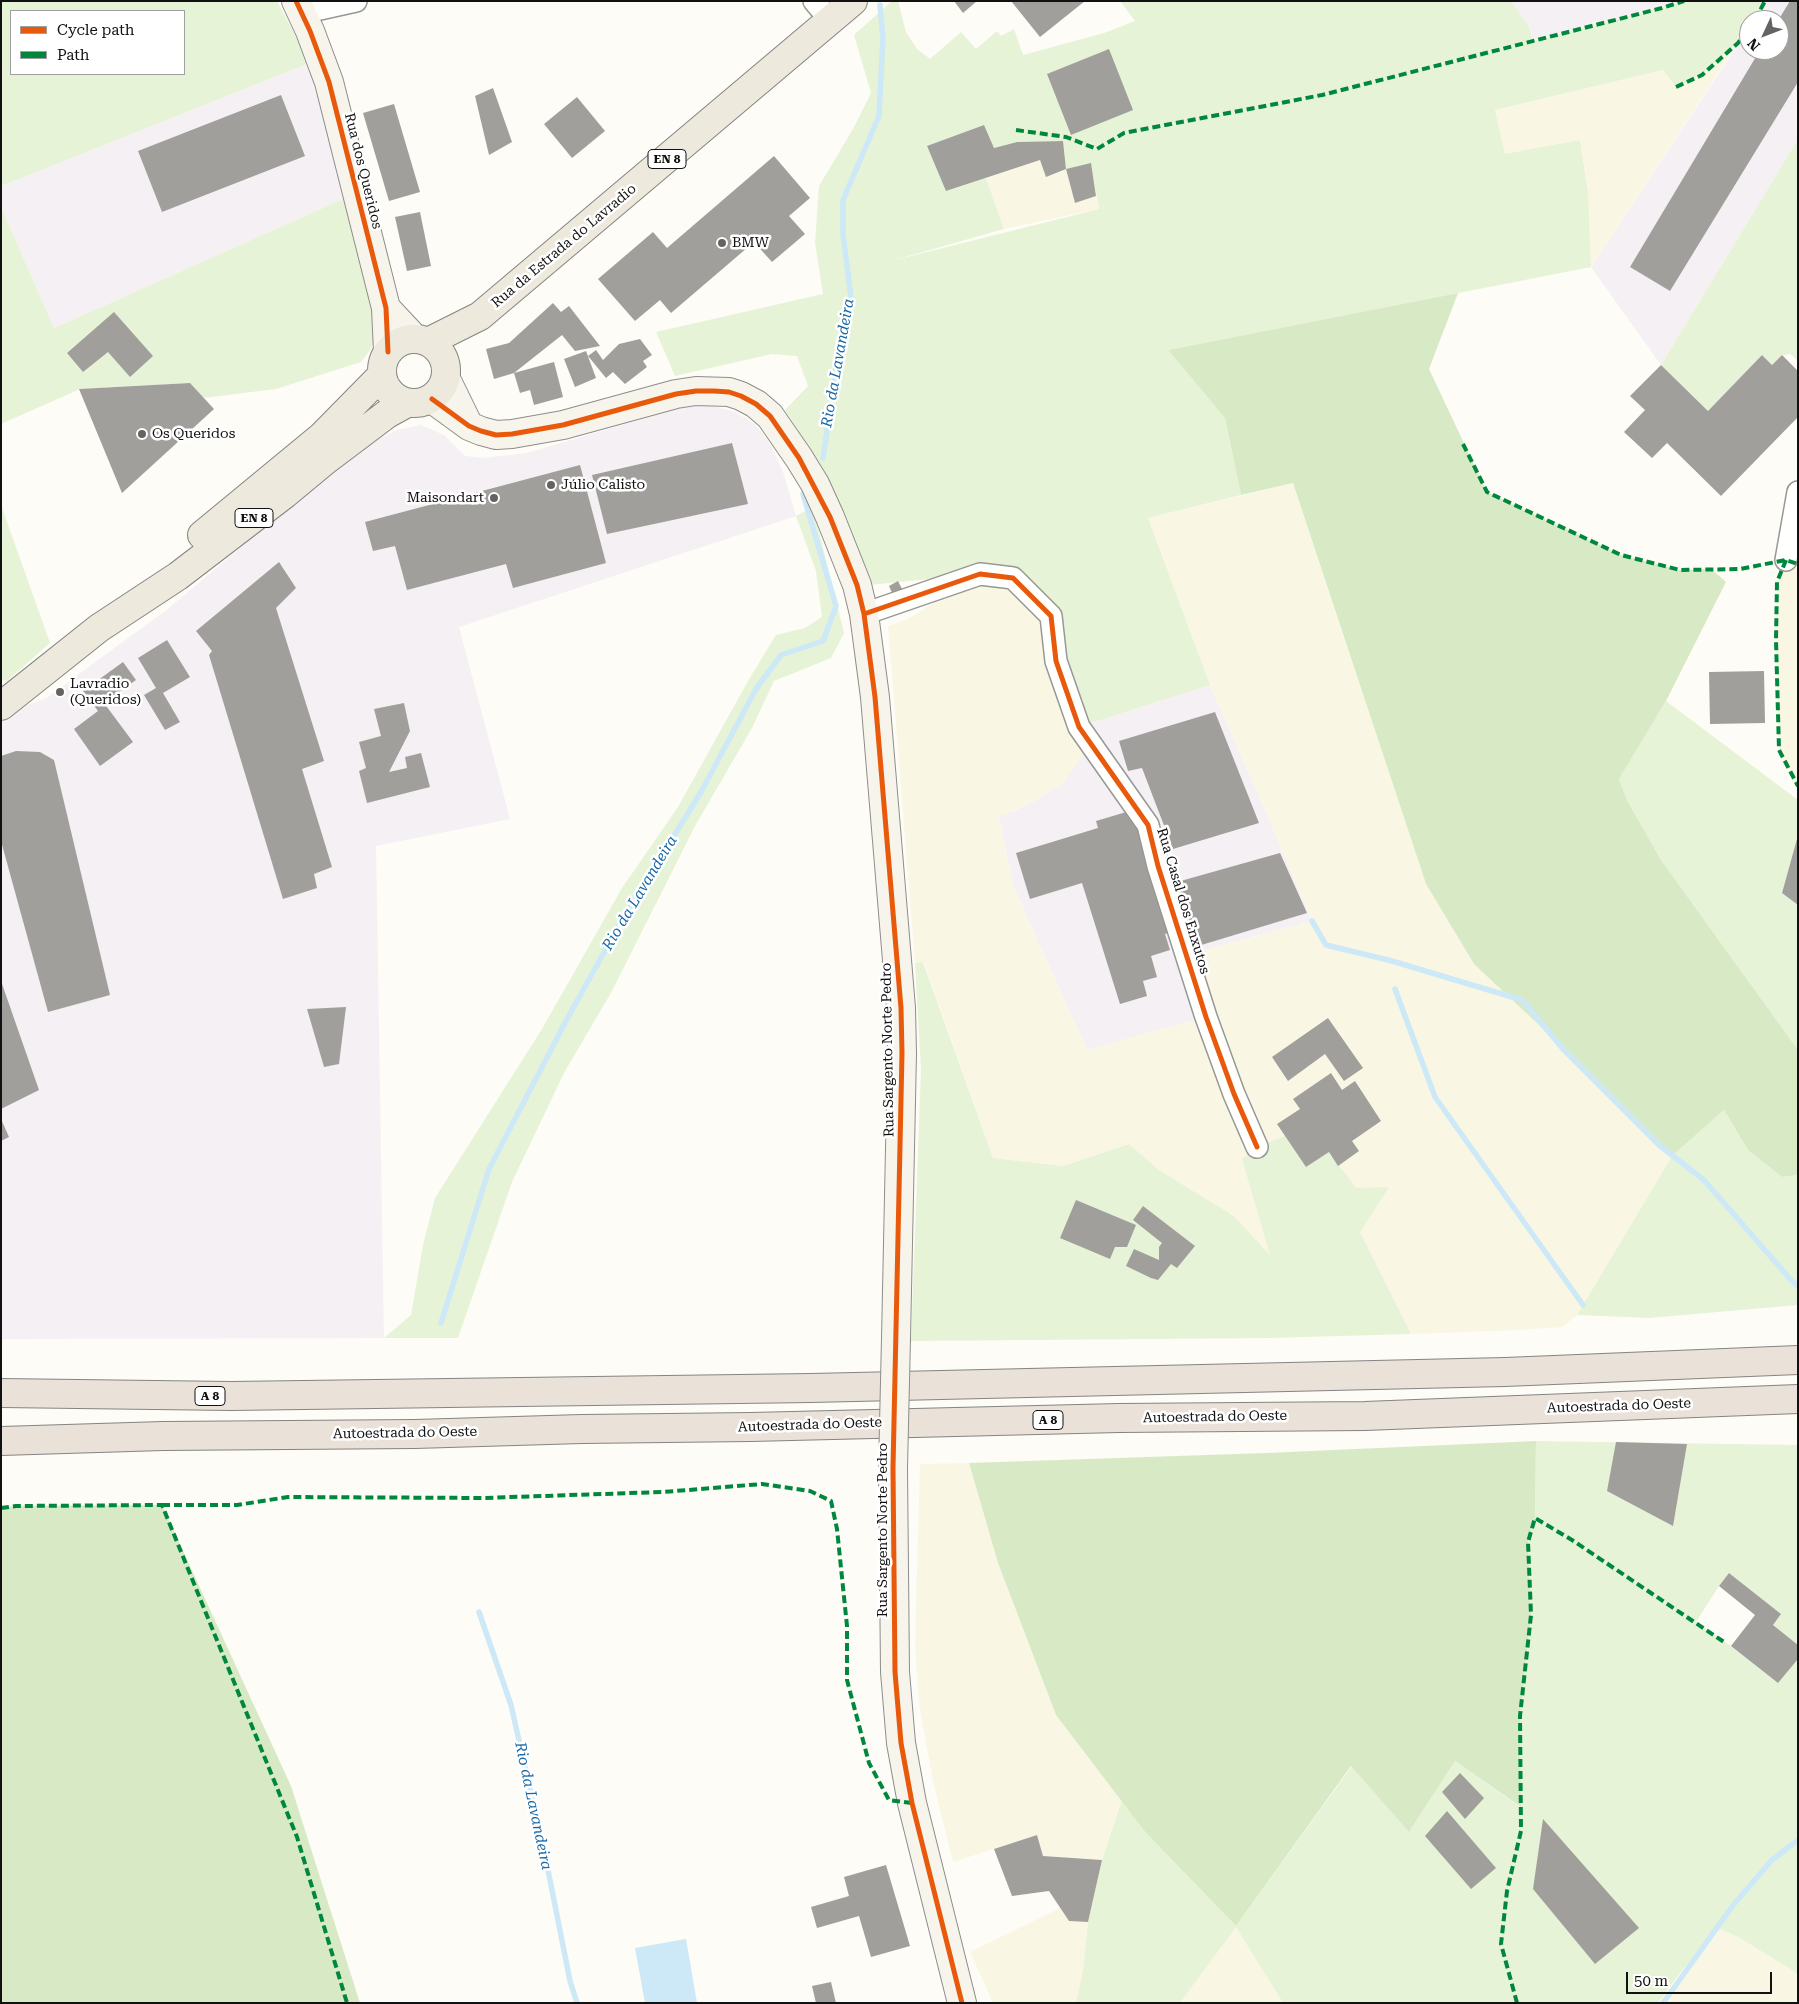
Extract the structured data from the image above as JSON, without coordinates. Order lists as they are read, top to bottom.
{
  "streets": {
    "highway": ["A 8", "Autoestrada do Oeste"],
    "main road": ["EN 8", "Rua da Estrada do Lavradio"],
    "street": ["Rua dos Queridos", "Rua Casal dos Enxutos", "Rua Sargento Norte Pedro"]
  },
  "crossings": [
    ["Rua dos Queridos", "Rua da Estrada do Lavradio"],
    ["Rua dos Queridos", "Rua Sargento Norte Pedro"],
    ["Rua da Estrada do Lavradio", "Rua Sargento Norte Pedro"],
    ["Rua Casal dos Enxutos", "Rua Sargento Norte Pedro"]
  ],
  "water": ["Rio da Lavandeira"],
  "places": [
    "BMW",
    "Os Queridos",
    "Júlio Calisto",
    "Maisondart",
    "Lavradio (Queridos)"
  ],
  "legend": ["Cycle path", "Path"],
  "scale_bar": "50 m",
  "north": "bottom left"
}
